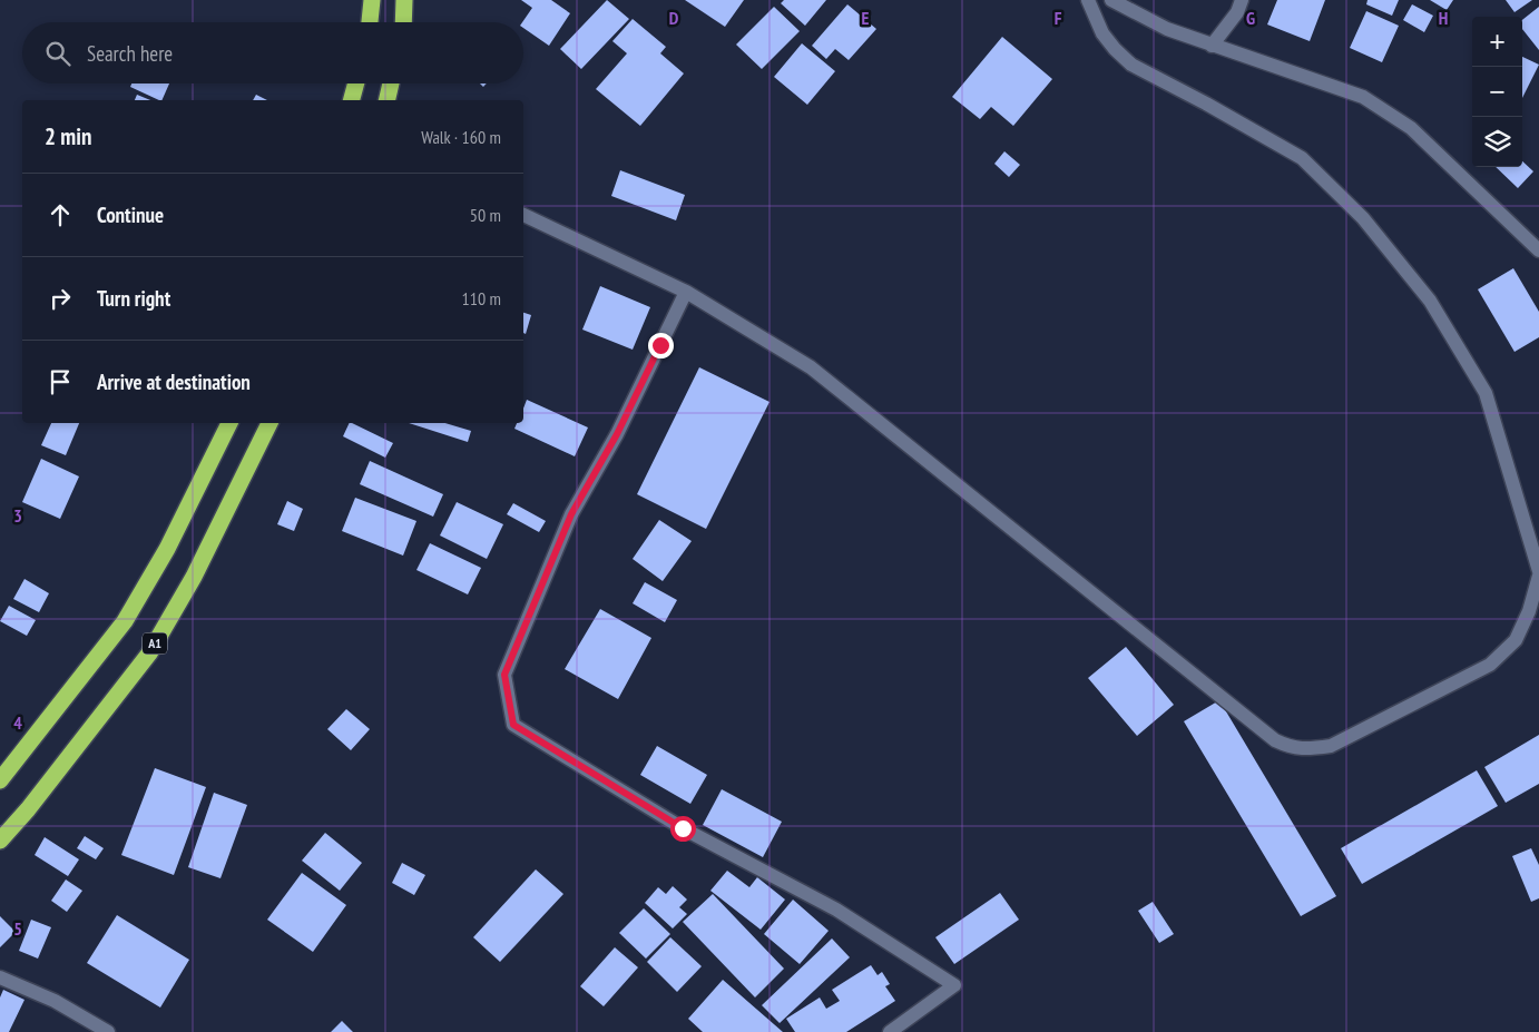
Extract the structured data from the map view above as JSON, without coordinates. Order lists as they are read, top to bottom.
{
  "streets": {
    "highway": ["A1"]
  },
  "page": {
    "map_buttons": ["+", "−"],
    "search": "Search here",
    "heading": ["2 min", "Walk · 160 m"],
    "list": [
      ["Continue", "50 m"],
      ["Turn right", "110 m"],
      "Arrive at destination"
    ]
  },
  "grid": {
    "columns": [
      "D",
      "E",
      "F",
      "G",
      "H"
    ],
    "rows": ["3", "4", "5"]
  }
}
